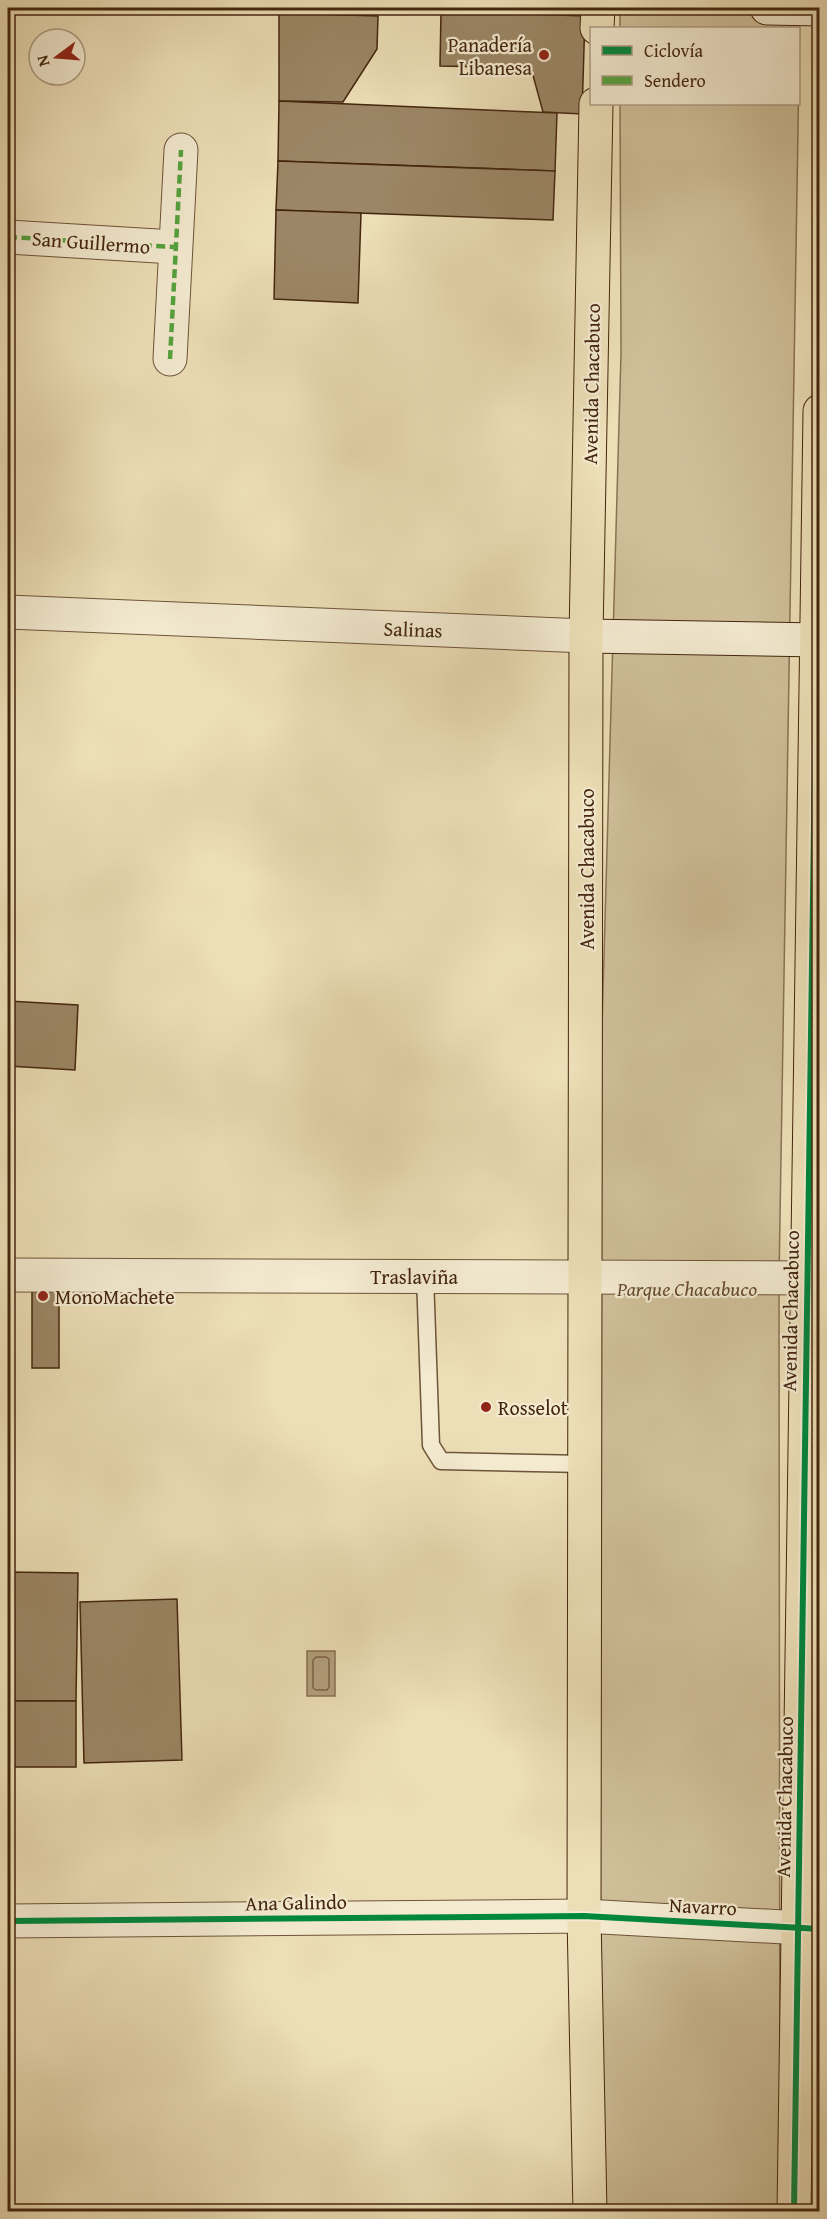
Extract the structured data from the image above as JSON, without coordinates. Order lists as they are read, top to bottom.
{
  "streets": {
    "main road": ["Avenida Chacabuco"],
    "street": [
      "San Guillermo",
      "Salinas",
      "Traslaviña",
      "Ana Galindo",
      "Navarro"
    ]
  },
  "crossings": [
    ["Avenida Chacabuco", "Salinas"],
    ["Avenida Chacabuco", "Traslaviña"],
    ["Avenida Chacabuco", "Ana Galindo"],
    ["Avenida Chacabuco", "Navarro"],
    ["Ana Galindo", "Navarro"]
  ],
  "parks": ["Parque Chacabuco"],
  "places": ["Panadería Libanesa", "MonoMachete", "Rosselot"],
  "legend": ["Ciclovía", "Sendero"],
  "north": "left"
}
